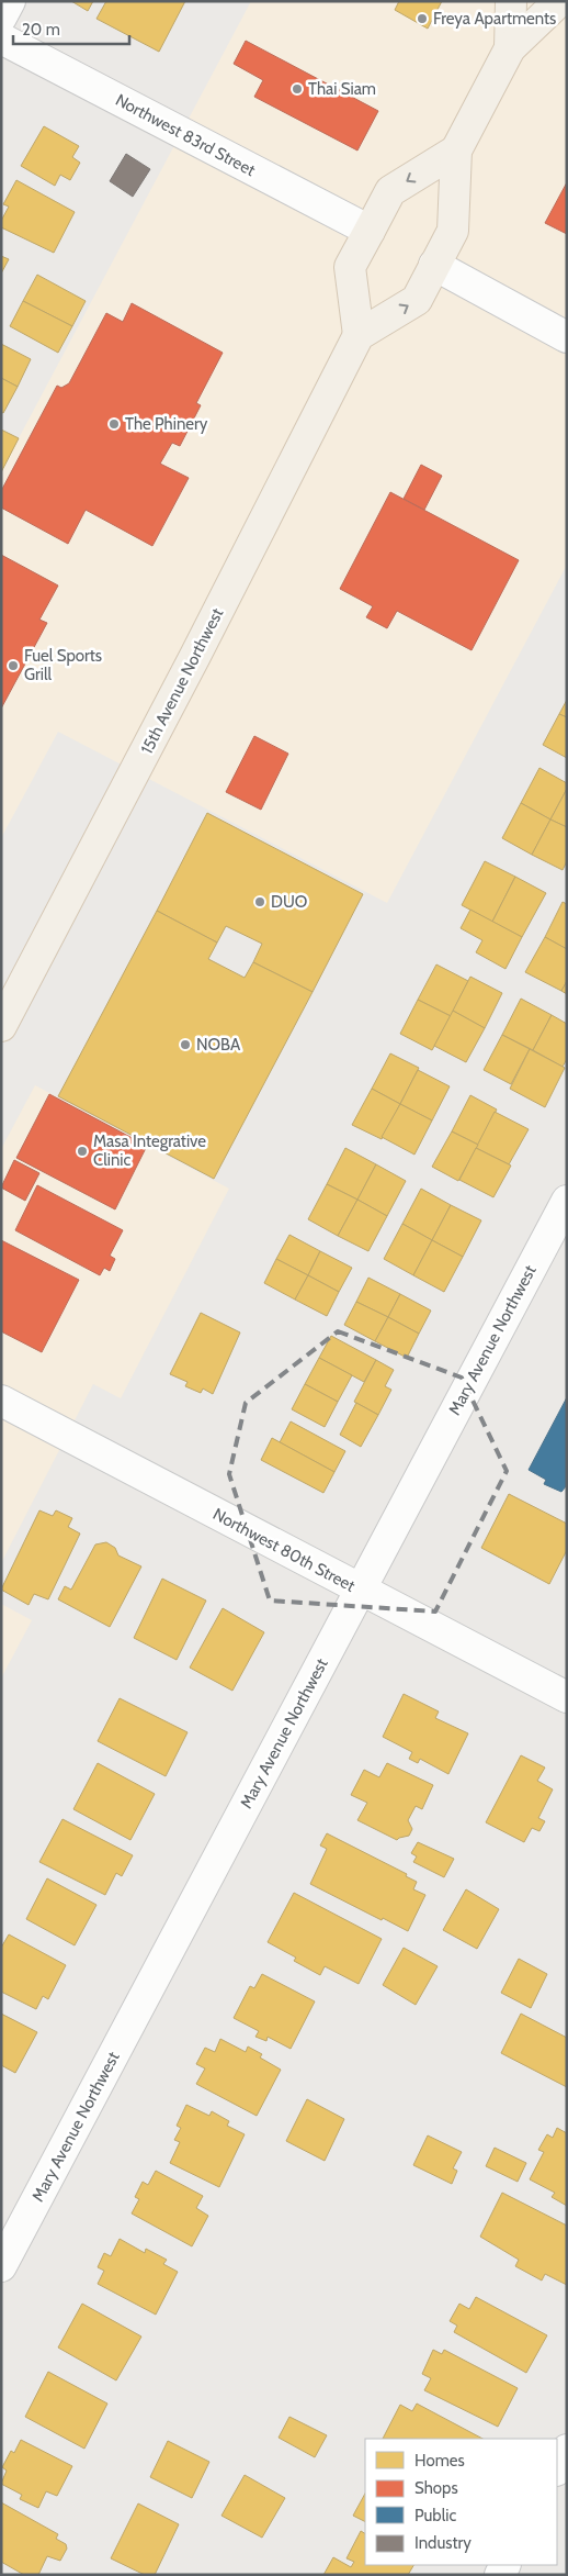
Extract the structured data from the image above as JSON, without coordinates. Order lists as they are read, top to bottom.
{
  "streets": {
    "main road": ["15th Avenue Northwest"],
    "street": ["Northwest 83rd Street", "Mary Avenue Northwest", "Northwest 80th Street"]
  },
  "crossings": [
    ["Mary Avenue Northwest", "Northwest 80th Street"]
  ],
  "places": [
    "Freya Apartments",
    "Thai Siam",
    "The Phinery",
    "Fuel Sports Grill",
    "DUO",
    "NOBA",
    "Masa Integrative Clinic"
  ],
  "legend": [
    "Homes",
    "Shops",
    "Public",
    "Industry"
  ],
  "scale_bar": "20 m"
}
